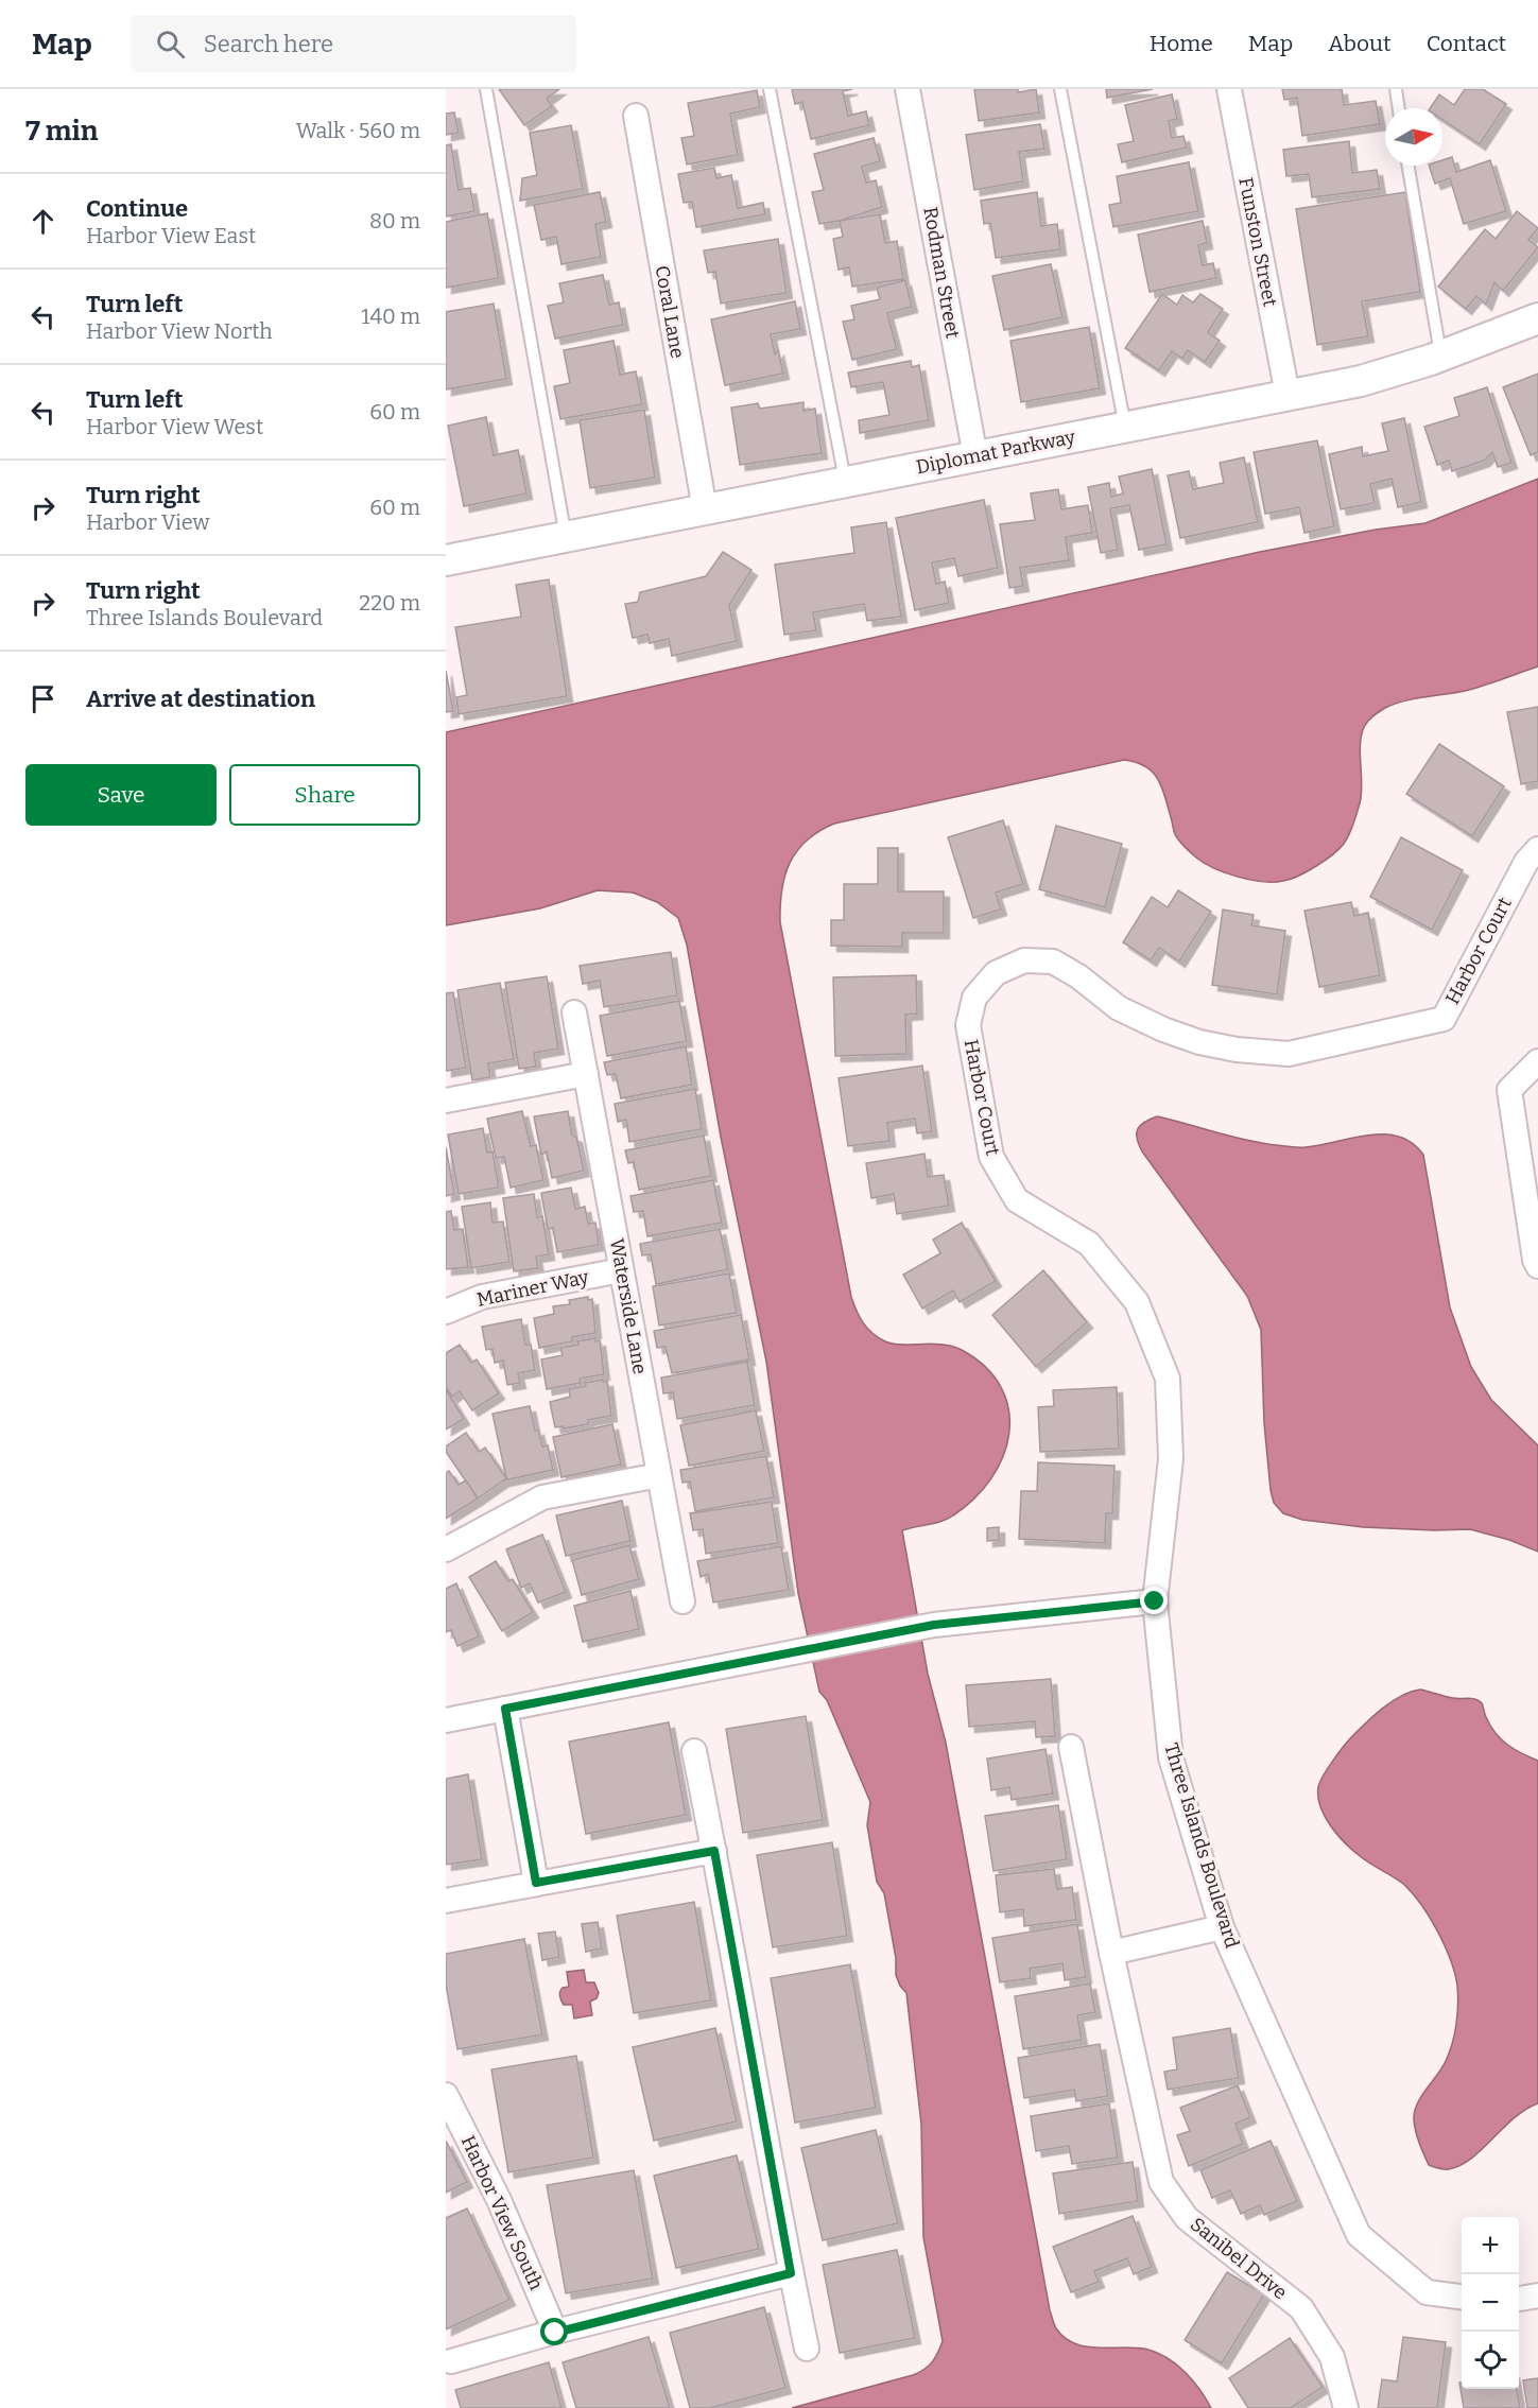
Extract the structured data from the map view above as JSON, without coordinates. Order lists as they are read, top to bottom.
{
  "streets": {
    "street": [
      "Funston Street",
      "Rodman Street",
      "Coral Lane",
      "Diplomat Parkway",
      "Harbor Court",
      "Mariner Way",
      "Waterside Lane",
      "Three Islands Boulevard",
      "Harbor View South",
      "Sanibel Drive"
    ]
  },
  "crossings": [
    ["Funston Street", "Diplomat Parkway"],
    ["Rodman Street", "Diplomat Parkway"],
    ["Coral Lane", "Diplomat Parkway"],
    ["Harbor Court", "Three Islands Boulevard"],
    ["Mariner Way", "Waterside Lane"]
  ],
  "north": "right",
  "page": {
    "header": "Map",
    "search": "Search here",
    "nav": [
      "Home",
      "Map",
      "About",
      "Contact"
    ],
    "heading": ["7 min", "Walk · 560 m"],
    "list": [
      ["Continue", "Harbor View East", "80 m"],
      ["Turn left", "Harbor View North", "140 m"],
      ["Turn left", "Harbor View West", "60 m"],
      ["Turn right", "Harbor View", "60 m"],
      ["Turn right", "Three Islands Boulevard", "220 m"],
      "Arrive at destination"
    ],
    "buttons": ["Save", "Share"],
    "map_buttons": ["+", "−"]
  }
}
